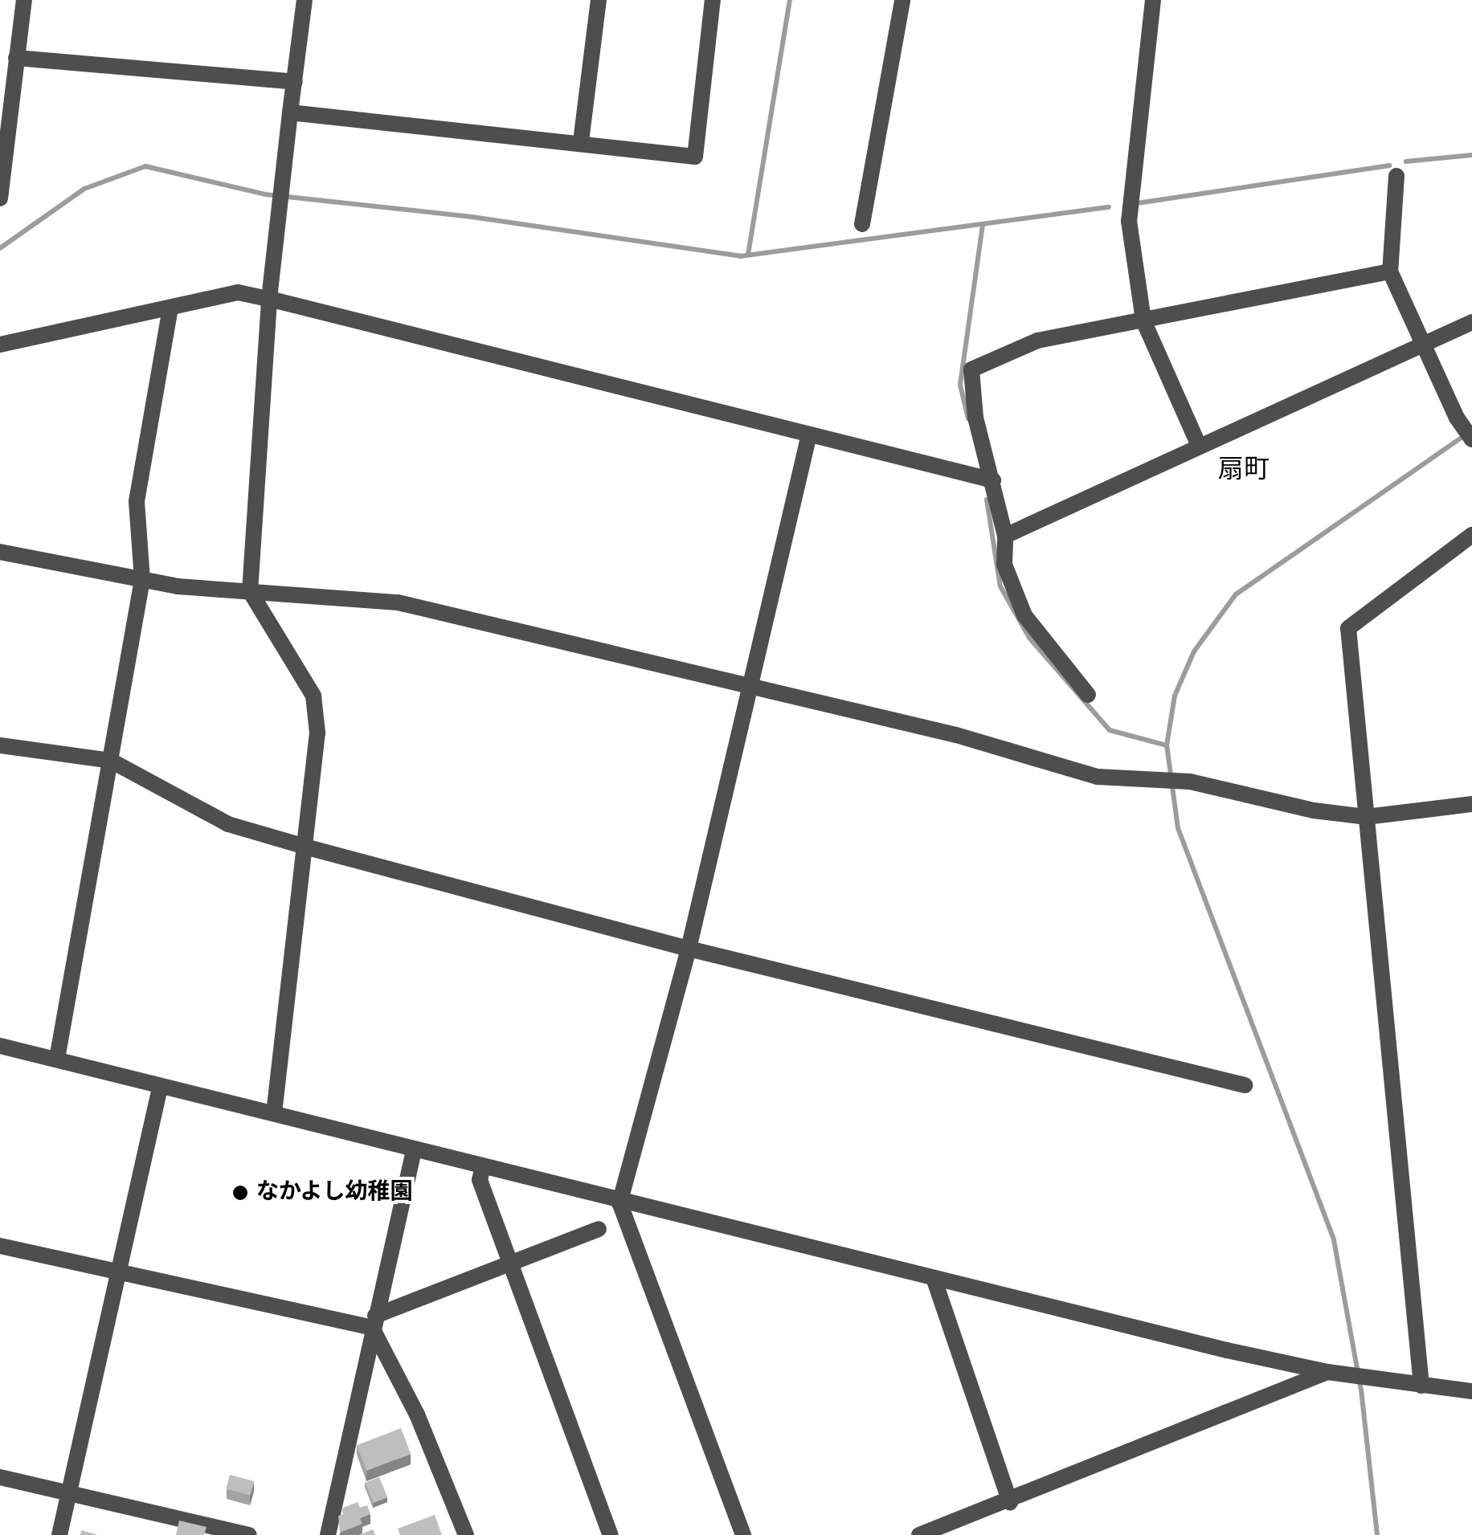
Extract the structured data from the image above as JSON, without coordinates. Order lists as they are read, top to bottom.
{
  "districts": ["扇町"],
  "places": ["なかよし幼稚園"]
}
